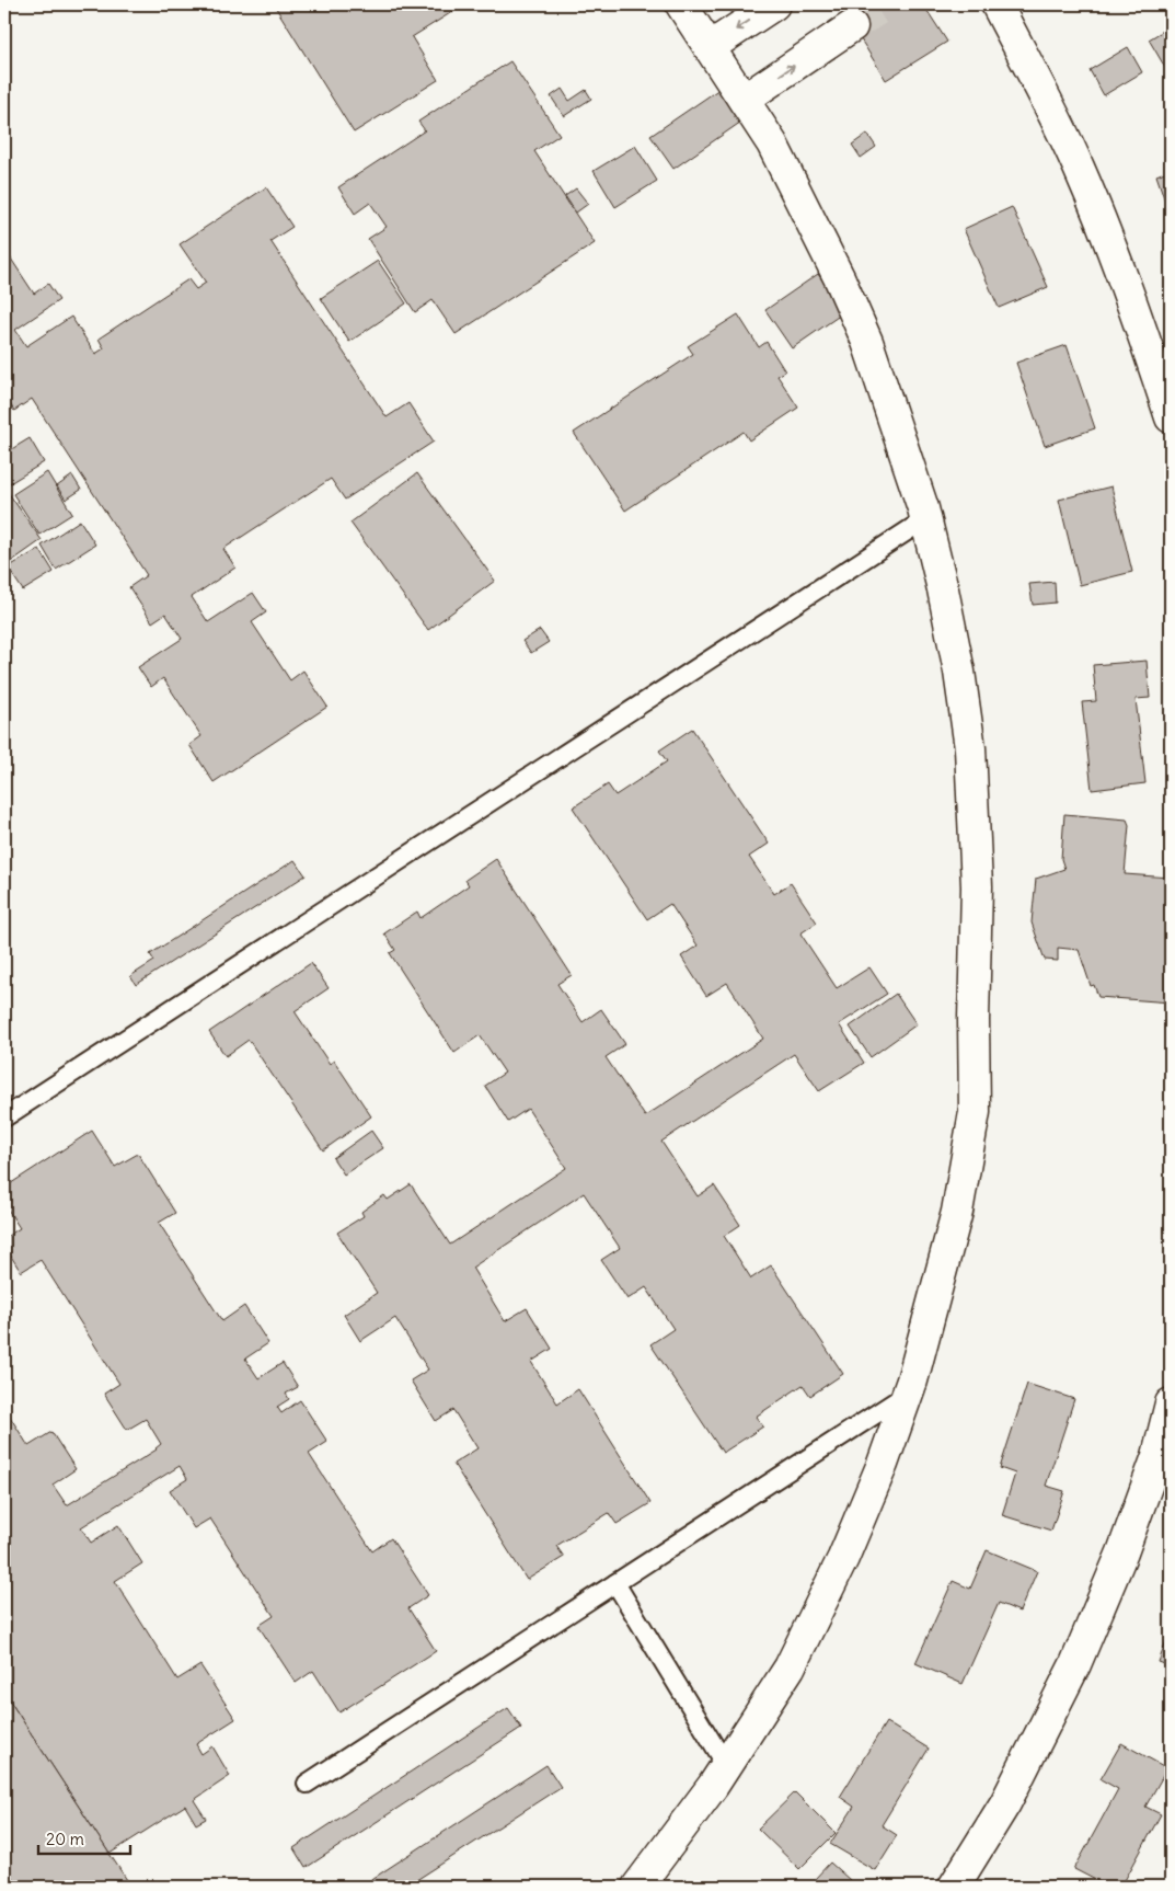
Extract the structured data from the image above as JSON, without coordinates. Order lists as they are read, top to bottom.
{
  "scale_bar": "20 m"
}
